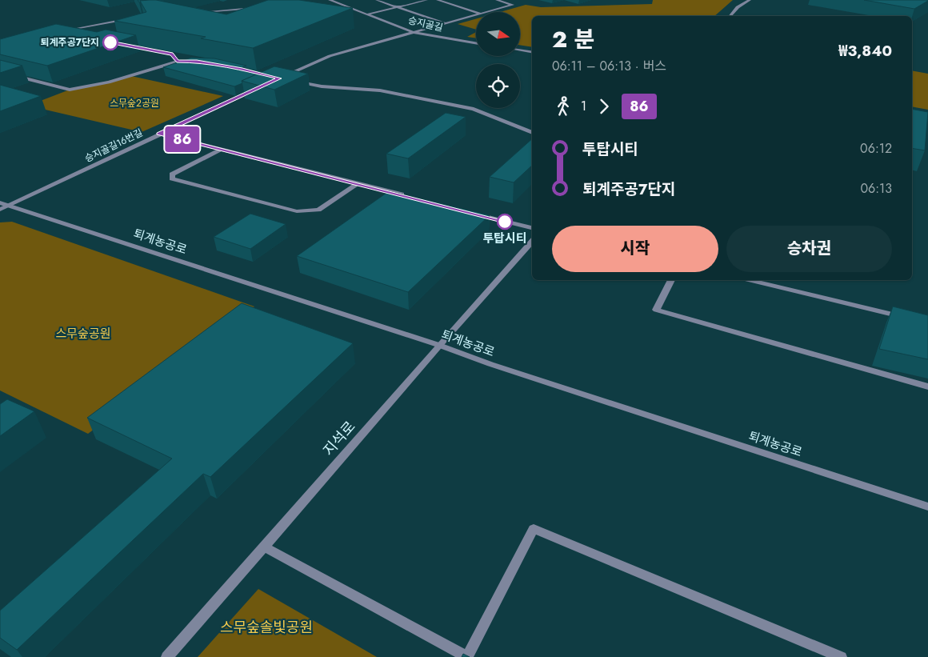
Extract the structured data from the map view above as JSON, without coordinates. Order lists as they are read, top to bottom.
{
  "streets": {
    "street": [
      "승지골길",
      "승지골길16번길",
      "퇴계농공로",
      "지석로"
    ]
  },
  "crossings": [
    ["승지골길16번길", "퇴계농공로"],
    ["퇴계농공로", "지석로"]
  ],
  "parks": ["스무숲2공원", "스무숲공원", "스무숲솔빛공원"],
  "places": ["퇴계주공7단지", "투탑시티"],
  "lines": ["bus line 86"],
  "north": "right",
  "page": {
    "on_map": "86",
    "heading": ["2 분", "06:11 – 06:13 · 버스", "₩3,840"],
    "legs": ["1", "86"],
    "list": [
      {
        "name": "투탑시티",
        "value": "06:12"
      },
      {
        "name": "퇴계주공7단지",
        "value": "06:13"
      }
    ],
    "buttons": ["시작", "승차권"]
  }
}
